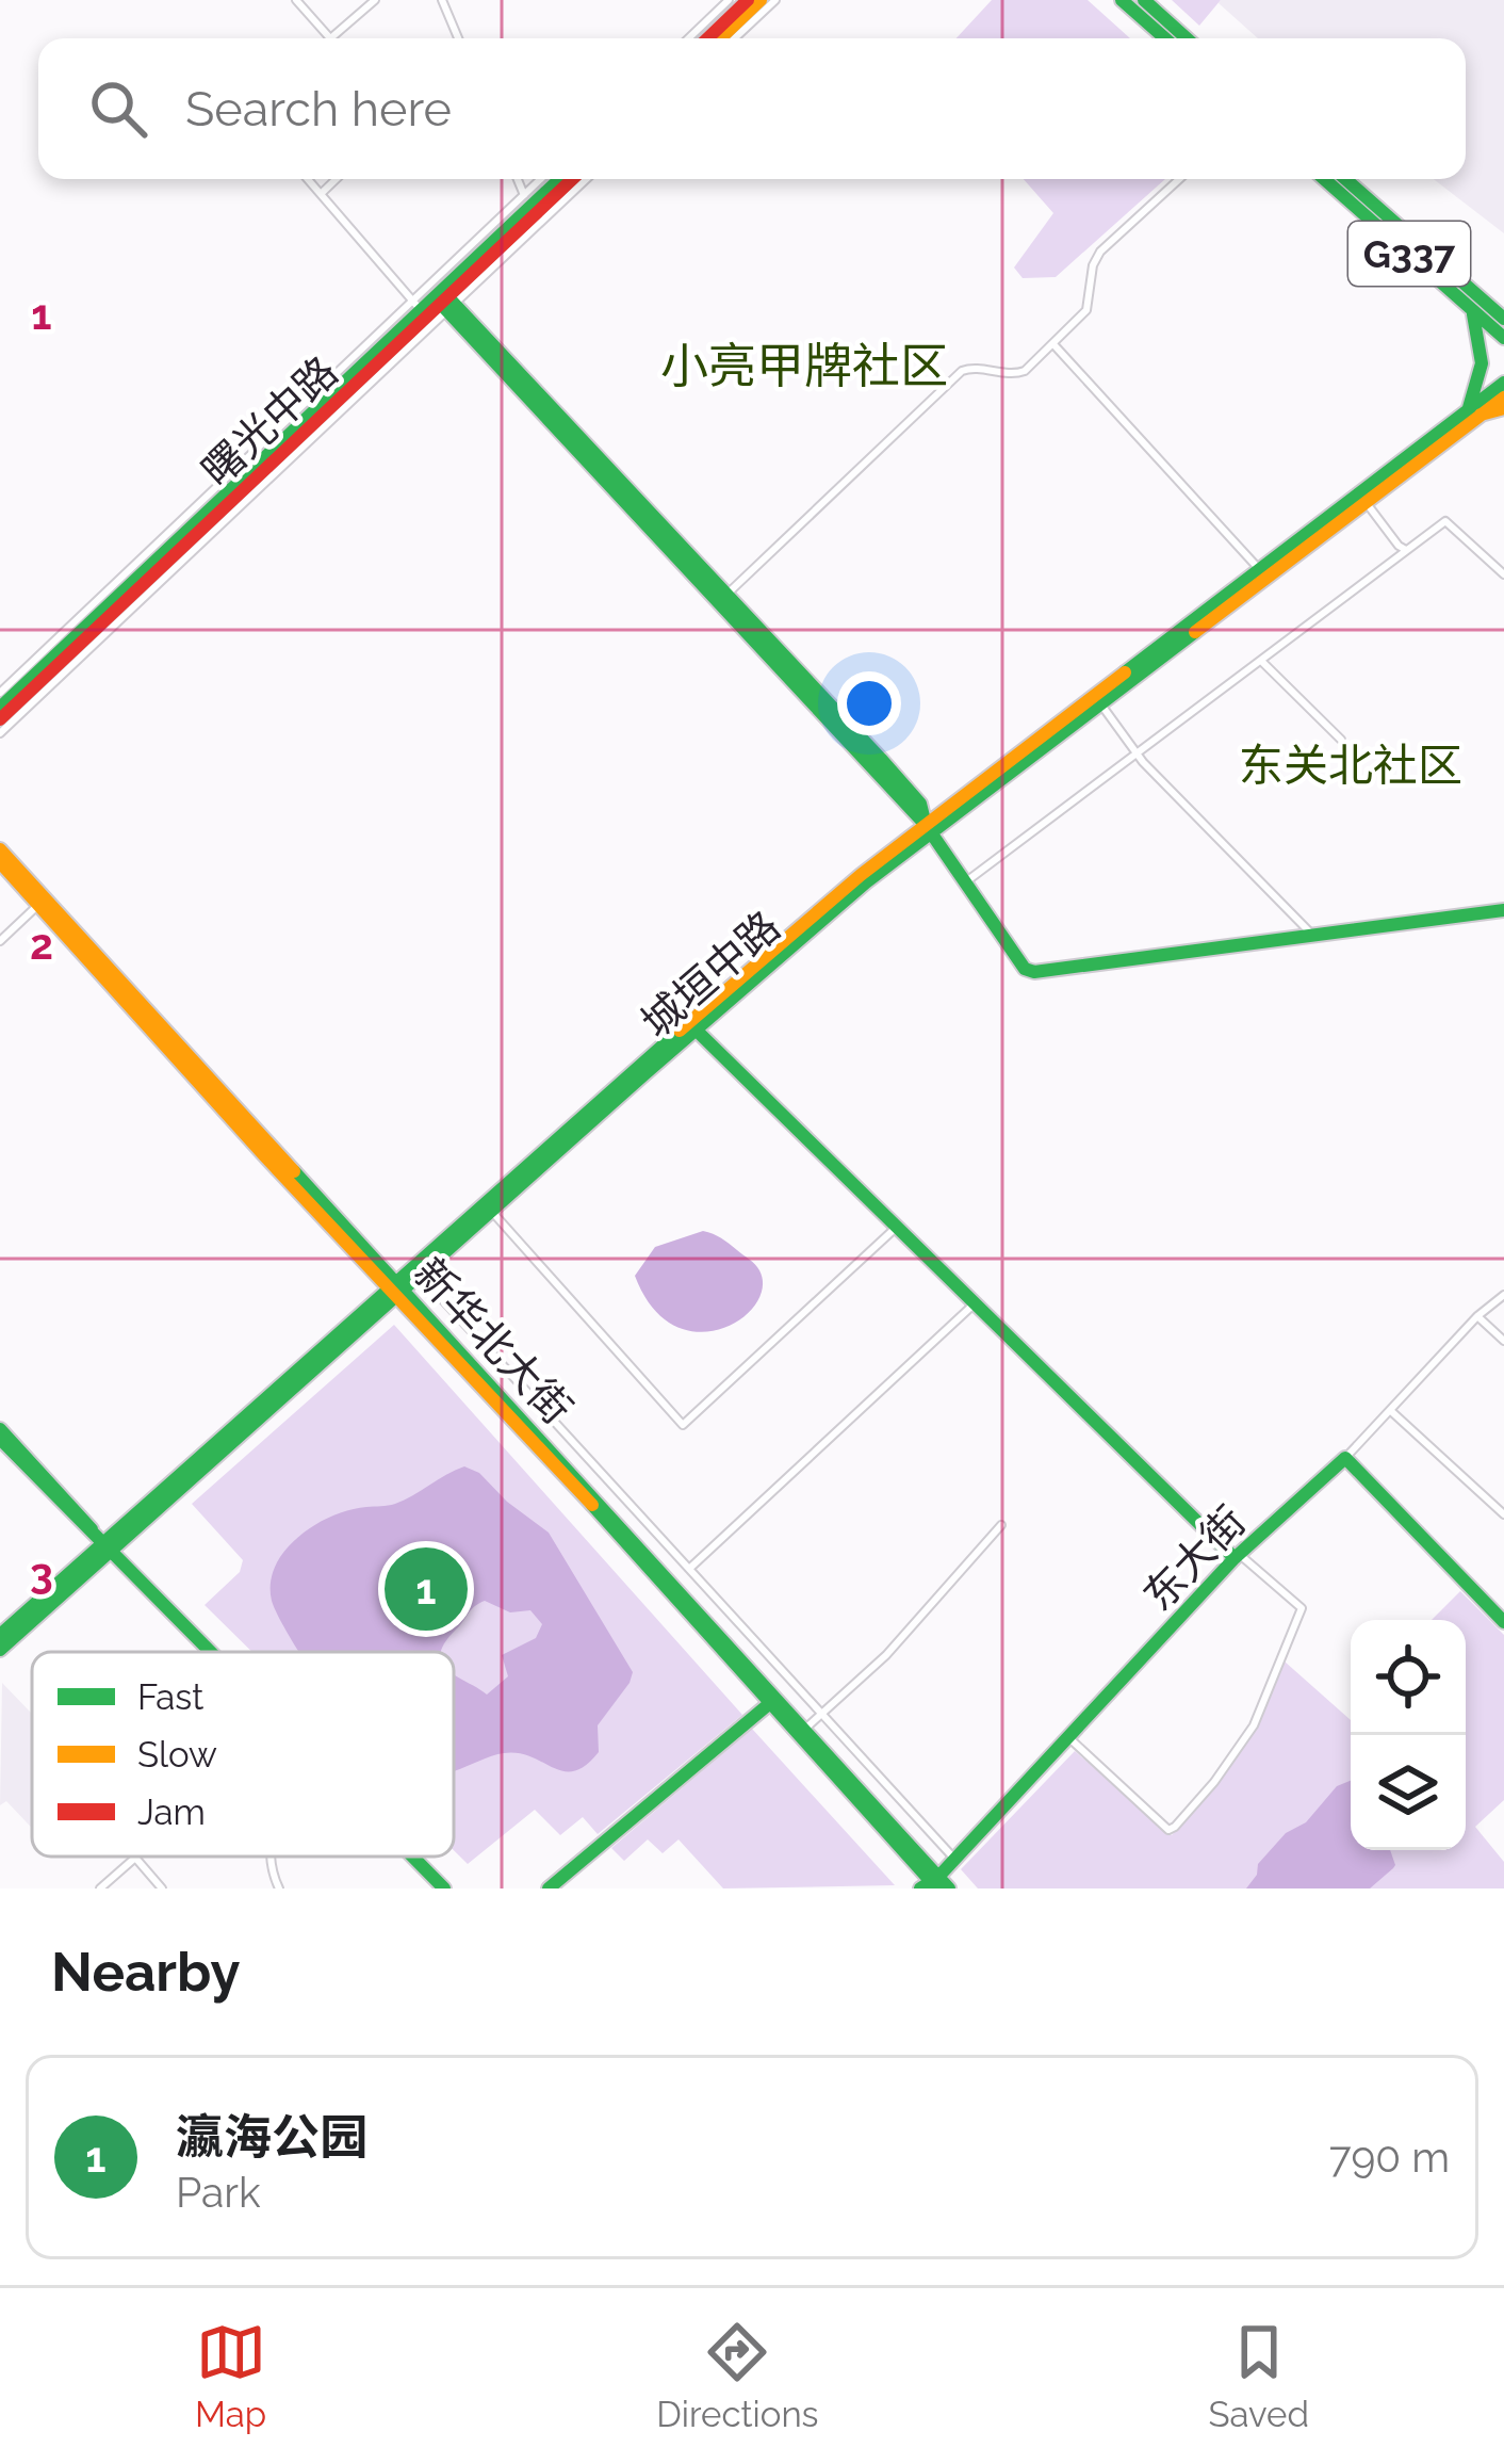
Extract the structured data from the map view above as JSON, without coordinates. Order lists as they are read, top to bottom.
{
  "streets": {
    "main road": [
      "G337",
      "曙光中路",
      "城垣中路",
      "新华北大街",
      "东大街"
    ]
  },
  "crossings": [
    ["城垣中路", "新华北大街"],
    ["新华北大街", "东大街"]
  ],
  "districts": ["小亮甲牌社区", "东关北社区"],
  "legend": ["Fast", "Slow", "Jam"],
  "page": {
    "search": "Search here",
    "pins": "1",
    "heading": "Nearby",
    "list": [
      {
        "mark": "1",
        "name": "瀛海公园",
        "note": "Park",
        "value": "790 m"
      }
    ],
    "nav": ["Map", "Directions", "Saved"]
  },
  "grid": {
    "rows": ["1", "2", "3"]
  }
}
